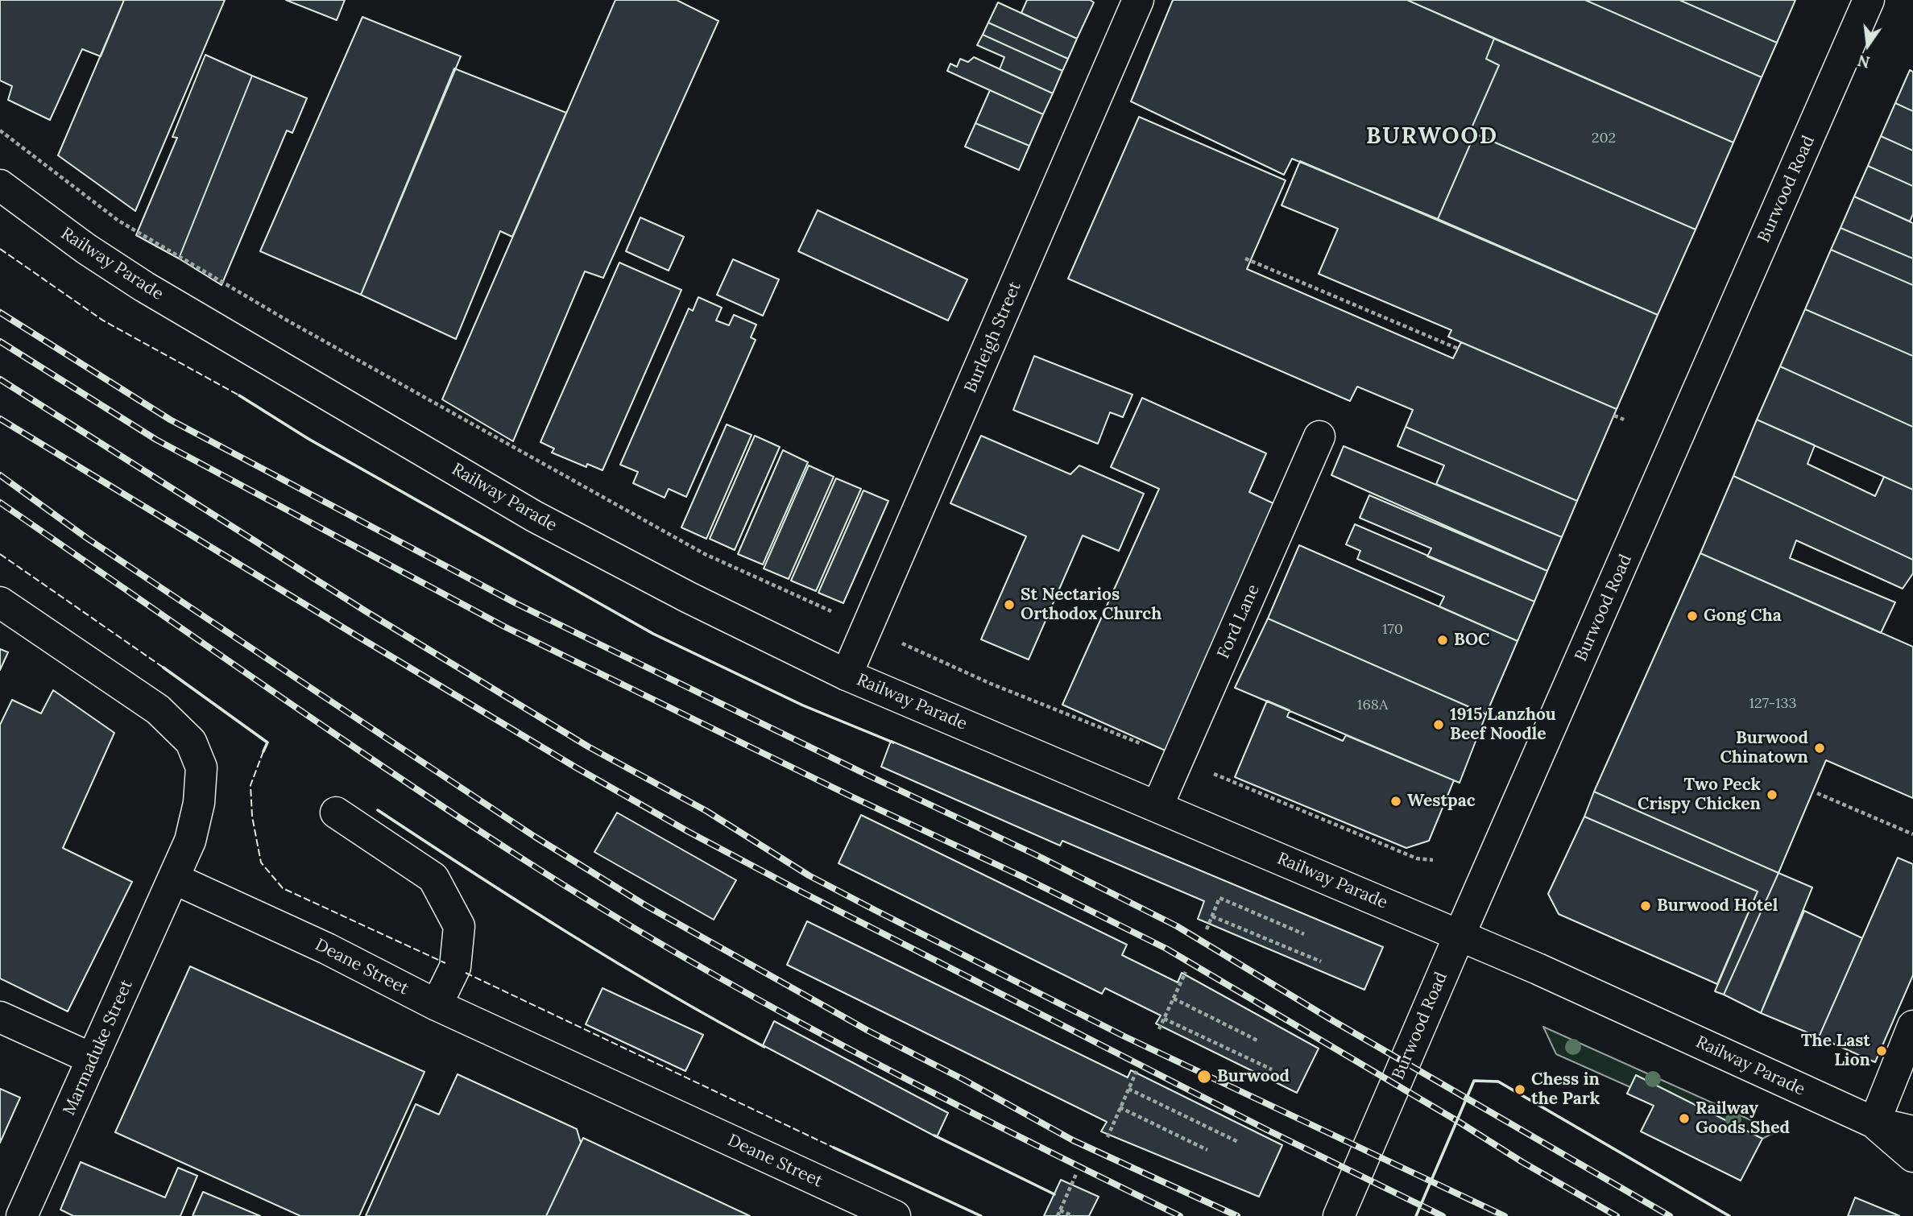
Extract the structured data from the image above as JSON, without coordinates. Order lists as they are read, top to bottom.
{
  "streets": {
    "main road": [
      "Burwood Road",
      "Railway Parade",
      "Burleigh Street",
      "Ford Lane",
      "Deane Street",
      "Marmaduke Street"
    ]
  },
  "crossings": [
    ["Burwood Road", "Railway Parade"],
    ["Railway Parade", "Burleigh Street"],
    ["Railway Parade", "Ford Lane"],
    ["Deane Street", "Marmaduke Street"]
  ],
  "districts": ["BURWOOD"],
  "places": [
    "St Nectarios Orthodox Church",
    "Gong Cha",
    "BOC",
    "1915 Lanzhou Beef Noodle",
    "Burwood Chinatown",
    "Two Peck Crispy Chicken",
    "Westpac",
    "Burwood Hotel",
    "The Last Lion",
    "Burwood",
    "Chess in the Park",
    "Railway Goods Shed"
  ],
  "house_numbers": [
    "202",
    "170",
    "127-133",
    "168A"
  ],
  "north": "bottom"
}
